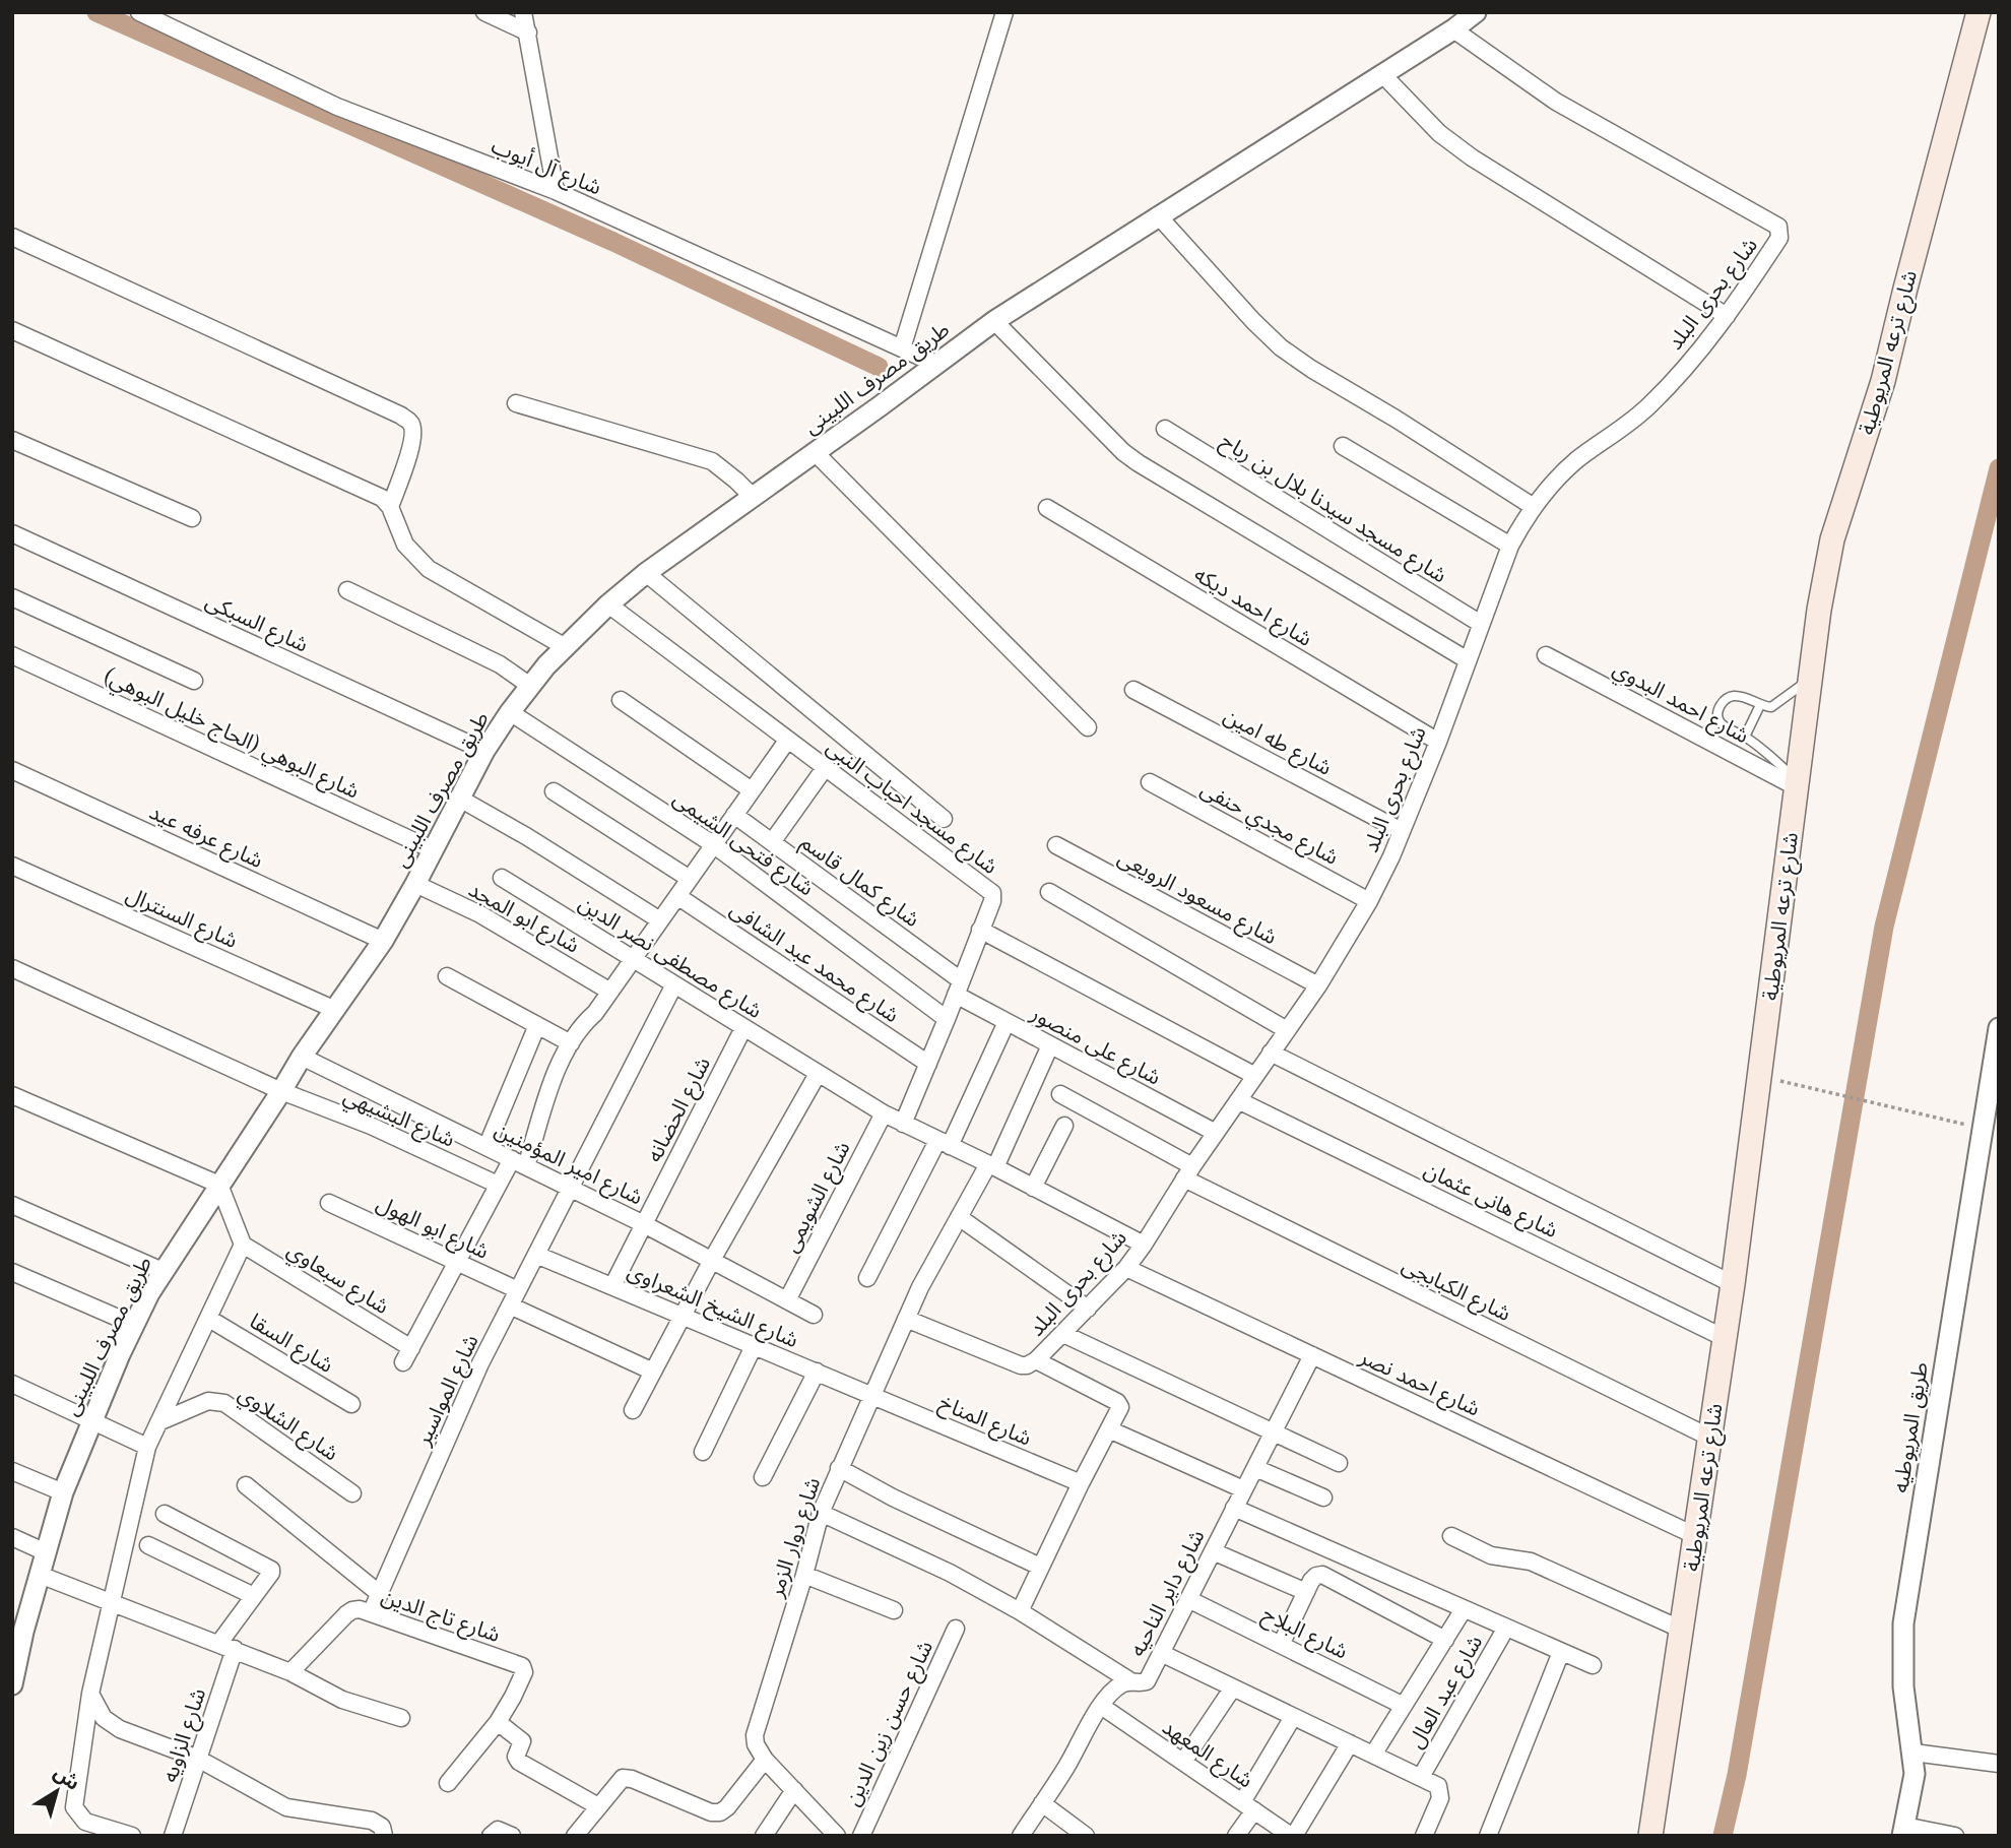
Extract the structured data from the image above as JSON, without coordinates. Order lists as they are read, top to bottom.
{
  "streets": {
    "main road": ["شارع ترعه المريوطية"],
    "street": [
      "شارع آل أيوب",
      "شارع بحرى البلد",
      "طريق مصرف اللبينى",
      "شارع مسجد سيدنا بلال بن رباح",
      "شارع احمد ديكه",
      "شارع السبكى",
      "شارع احمد البدوي",
      "شارع البوهي (الحاج خليل البوهي)",
      "شارع طه امين",
      "شارع مسجد احباب النبى",
      "شارع مجدي حنفى",
      "شارع عرفه عيد",
      "شارع فتحى الشيمى",
      "شارع كمال قاسم",
      "شارع مسعود الرويعى",
      "شارع السنترال",
      "شارع ابو المجد",
      "شارع مصطفى نصر الدين",
      "شارع محمد عبد الشافى",
      "شارع على منصور",
      "شارع الحضانه",
      "شارع البشيهي",
      "شارع امير المؤمنين",
      "شارع الشويمى",
      "شارع هانى عثمان",
      "شارع ابو الهول",
      "شارع سبعاوي",
      "شارع الكبابجى",
      "شارع الشيخ الشعراوى",
      "شارع السقا",
      "شارع احمد نصر",
      "شارع المواسير",
      "شارع المناخ",
      "شارع الشلاوي",
      "طريق المريوطيه",
      "شارع دوار الزمر",
      "شارع داير الناحيه",
      "شارع تاج الدين",
      "شارع البلاح",
      "شارع عبد العال",
      "شارع حسن زين الدين",
      "شارع الزاويه",
      "شارع المعهد"
    ]
  },
  "crossings": [
    ["شارع آل أيوب", "طريق مصرف اللبينى"],
    ["شارع بحرى البلد", "طريق مصرف اللبينى"],
    ["شارع بحرى البلد", "شارع مسجد سيدنا بلال بن رباح"],
    ["شارع بحرى البلد", "شارع احمد ديكه"],
    ["شارع بحرى البلد", "شارع طه امين"],
    ["شارع بحرى البلد", "شارع مجدي حنفى"],
    ["شارع بحرى البلد", "شارع مسعود الرويعى"],
    ["شارع بحرى البلد", "شارع مصطفى نصر الدين"],
    ["شارع بحرى البلد", "شارع على منصور"],
    ["شارع بحرى البلد", "شارع هانى عثمان"],
    ["شارع بحرى البلد", "شارع الكبابجى"],
    ["شارع بحرى البلد", "شارع احمد نصر"],
    ["شارع ترعه المريوطية", "شارع احمد البدوي"],
    ["شارع ترعه المريوطية", "شارع هانى عثمان"],
    ["شارع ترعه المريوطية", "شارع الكبابجى"],
    ["شارع ترعه المريوطية", "شارع احمد نصر"],
    ["طريق مصرف اللبينى", "شارع السبكى"],
    ["طريق مصرف اللبينى", "شارع البوهي (الحاج خليل البوهي)"],
    ["طريق مصرف اللبينى", "شارع مسجد احباب النبى"],
    ["طريق مصرف اللبينى", "شارع عرفه عيد"],
    ["طريق مصرف اللبينى", "شارع فتحى الشيمى"],
    ["طريق مصرف اللبينى", "شارع السنترال"],
    ["طريق مصرف اللبينى", "شارع ابو المجد"],
    ["طريق مصرف اللبينى", "شارع البشيهي"],
    ["طريق مصرف اللبينى", "شارع امير المؤمنين"],
    ["شارع مسجد احباب النبى", "شارع فتحى الشيمى"],
    ["شارع مسجد احباب النبى", "شارع كمال قاسم"],
    ["شارع مسجد احباب النبى", "شارع مصطفى نصر الدين"],
    ["شارع مسجد احباب النبى", "شارع محمد عبد الشافى"],
    ["شارع مسجد احباب النبى", "شارع على منصور"],
    ["شارع كمال قاسم", "شارع على منصور"],
    ["شارع مصطفى نصر الدين", "شارع الحضانه"],
    ["شارع مصطفى نصر الدين", "شارع الشويمى"],
    ["شارع مصطفى نصر الدين", "شارع المواسير"],
    ["شارع مصطفى نصر الدين", "شارع دوار الزمر"],
    ["شارع على منصور", "شارع دوار الزمر"],
    ["شارع الحضانه", "شارع امير المؤمنين"],
    ["شارع الحضانه", "شارع الشيخ الشعراوى"],
    ["شارع امير المؤمنين", "شارع الشويمى"],
    ["شارع امير المؤمنين", "شارع المواسير"],
    ["شارع ابو الهول", "شارع سبعاوي"],
    ["شارع ابو الهول", "شارع المواسير"],
    ["شارع الشيخ الشعراوى", "شارع المواسير"],
    ["شارع الشيخ الشعراوى", "شارع المناخ"],
    ["شارع الشيخ الشعراوى", "شارع دوار الزمر"],
    ["شارع احمد نصر", "شارع داير الناحيه"],
    ["شارع المواسير", "شارع تاج الدين"],
    ["شارع المناخ", "شارع دوار الزمر"],
    ["شارع داير الناحيه", "شارع البلاح"],
    ["شارع داير الناحيه", "شارع المعهد"]
  ],
  "north": "top right"
}
